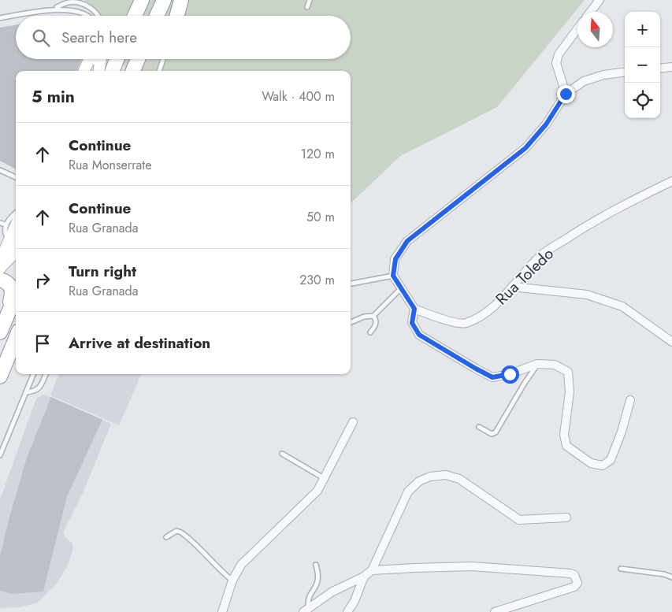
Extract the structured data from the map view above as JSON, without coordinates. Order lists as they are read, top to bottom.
{
  "streets": {
    "street": ["Rua Toledo"]
  },
  "north": "top",
  "page": {
    "map_buttons": ["+", "−"],
    "search": "Search here",
    "heading": ["5 min", "Walk · 400 m"],
    "list": [
      ["Continue", "Rua Monserrate", "120 m"],
      ["Continue", "Rua Granada", "50 m"],
      ["Turn right", "Rua Granada", "230 m"],
      "Arrive at destination"
    ]
  }
}
